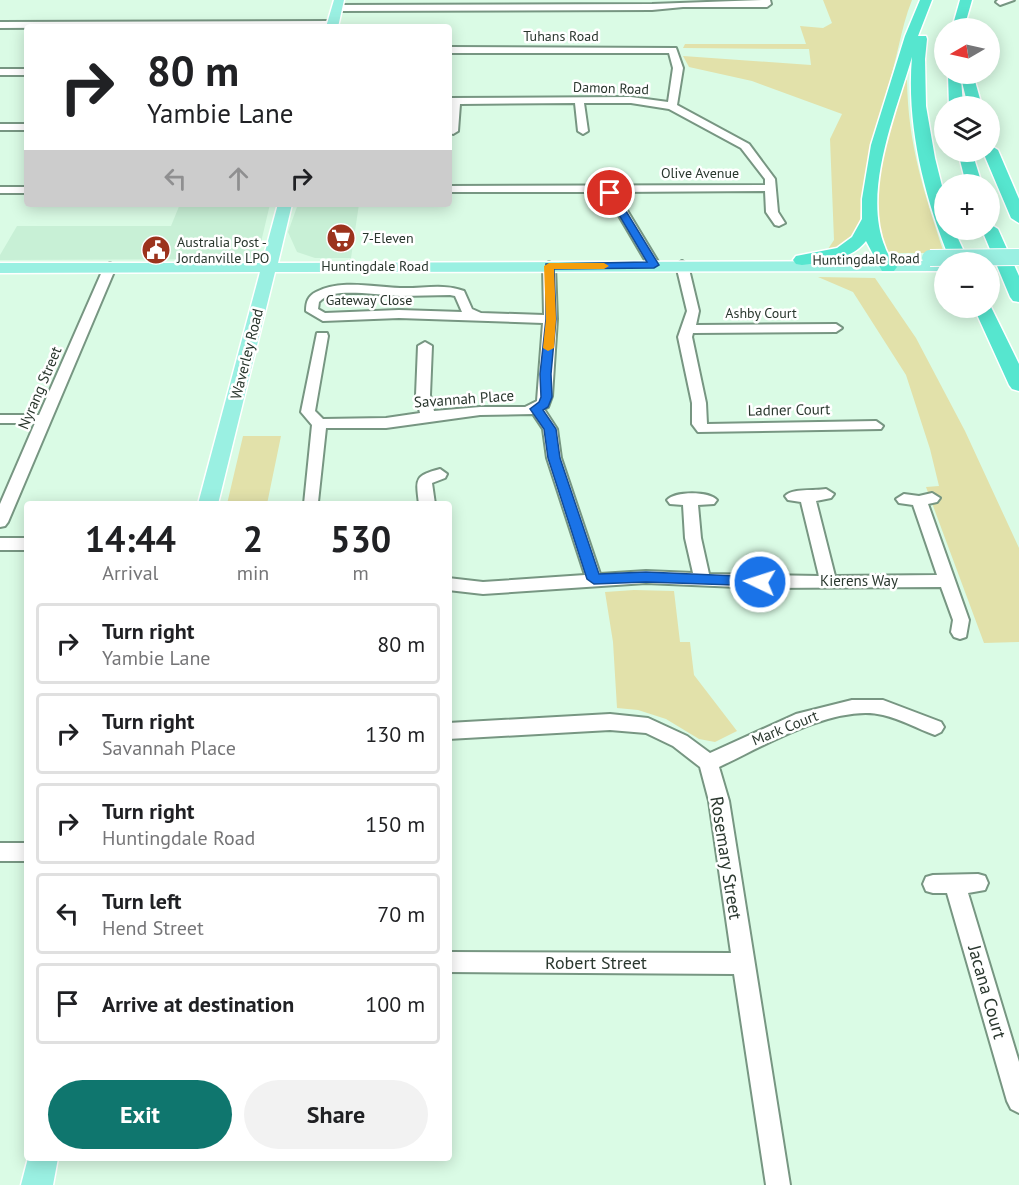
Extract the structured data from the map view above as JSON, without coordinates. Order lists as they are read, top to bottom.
{
  "streets": {
    "main road": ["Huntingdale Road", "Waverley Road"],
    "street": [
      "Tuhans Road",
      "Damon Road",
      "Olive Avenue",
      "Gateway Close",
      "Ashby Court",
      "Nyrang Street",
      "Savannah Place",
      "Ladner Court",
      "Kierens Way",
      "Mark Court",
      "Rosemary Street",
      "Robert Street",
      "Jacana Court"
    ]
  },
  "crossings": [
    ["Tuhans Road", "Damon Road"],
    ["Damon Road", "Olive Avenue"],
    ["Huntingdale Road", "Waverley Road"],
    ["Huntingdale Road", "Nyrang Street"],
    ["Huntingdale Road", "Savannah Place"],
    ["Gateway Close", "Savannah Place"],
    ["Ashby Court", "Ladner Court"],
    ["Mark Court", "Rosemary Street"],
    ["Rosemary Street", "Robert Street"]
  ],
  "places": {
    "supermarket": ["7-Eleven"],
    "public building": ["Australia Post - Jordanville LPO"]
  },
  "north": "left",
  "page": {
    "map_buttons": ["+", "−"],
    "turn": ["80 m", "Yambie Lane"],
    "eta": [
      "14:44",
      "Arrival",
      "2",
      "min",
      "530",
      "m"
    ],
    "list": [
      {
        "name": "Turn right",
        "note": "Yambie Lane",
        "value": "80 m"
      },
      {
        "name": "Turn right",
        "note": "Savannah Place",
        "value": "130 m"
      },
      {
        "name": "Turn right",
        "note": "Huntingdale Road",
        "value": "150 m"
      },
      {
        "name": "Turn left",
        "note": "Hend Street",
        "value": "70 m"
      },
      {
        "name": "Arrive at destination",
        "value": "100 m"
      }
    ],
    "buttons": ["Exit", "Share"]
  }
}
